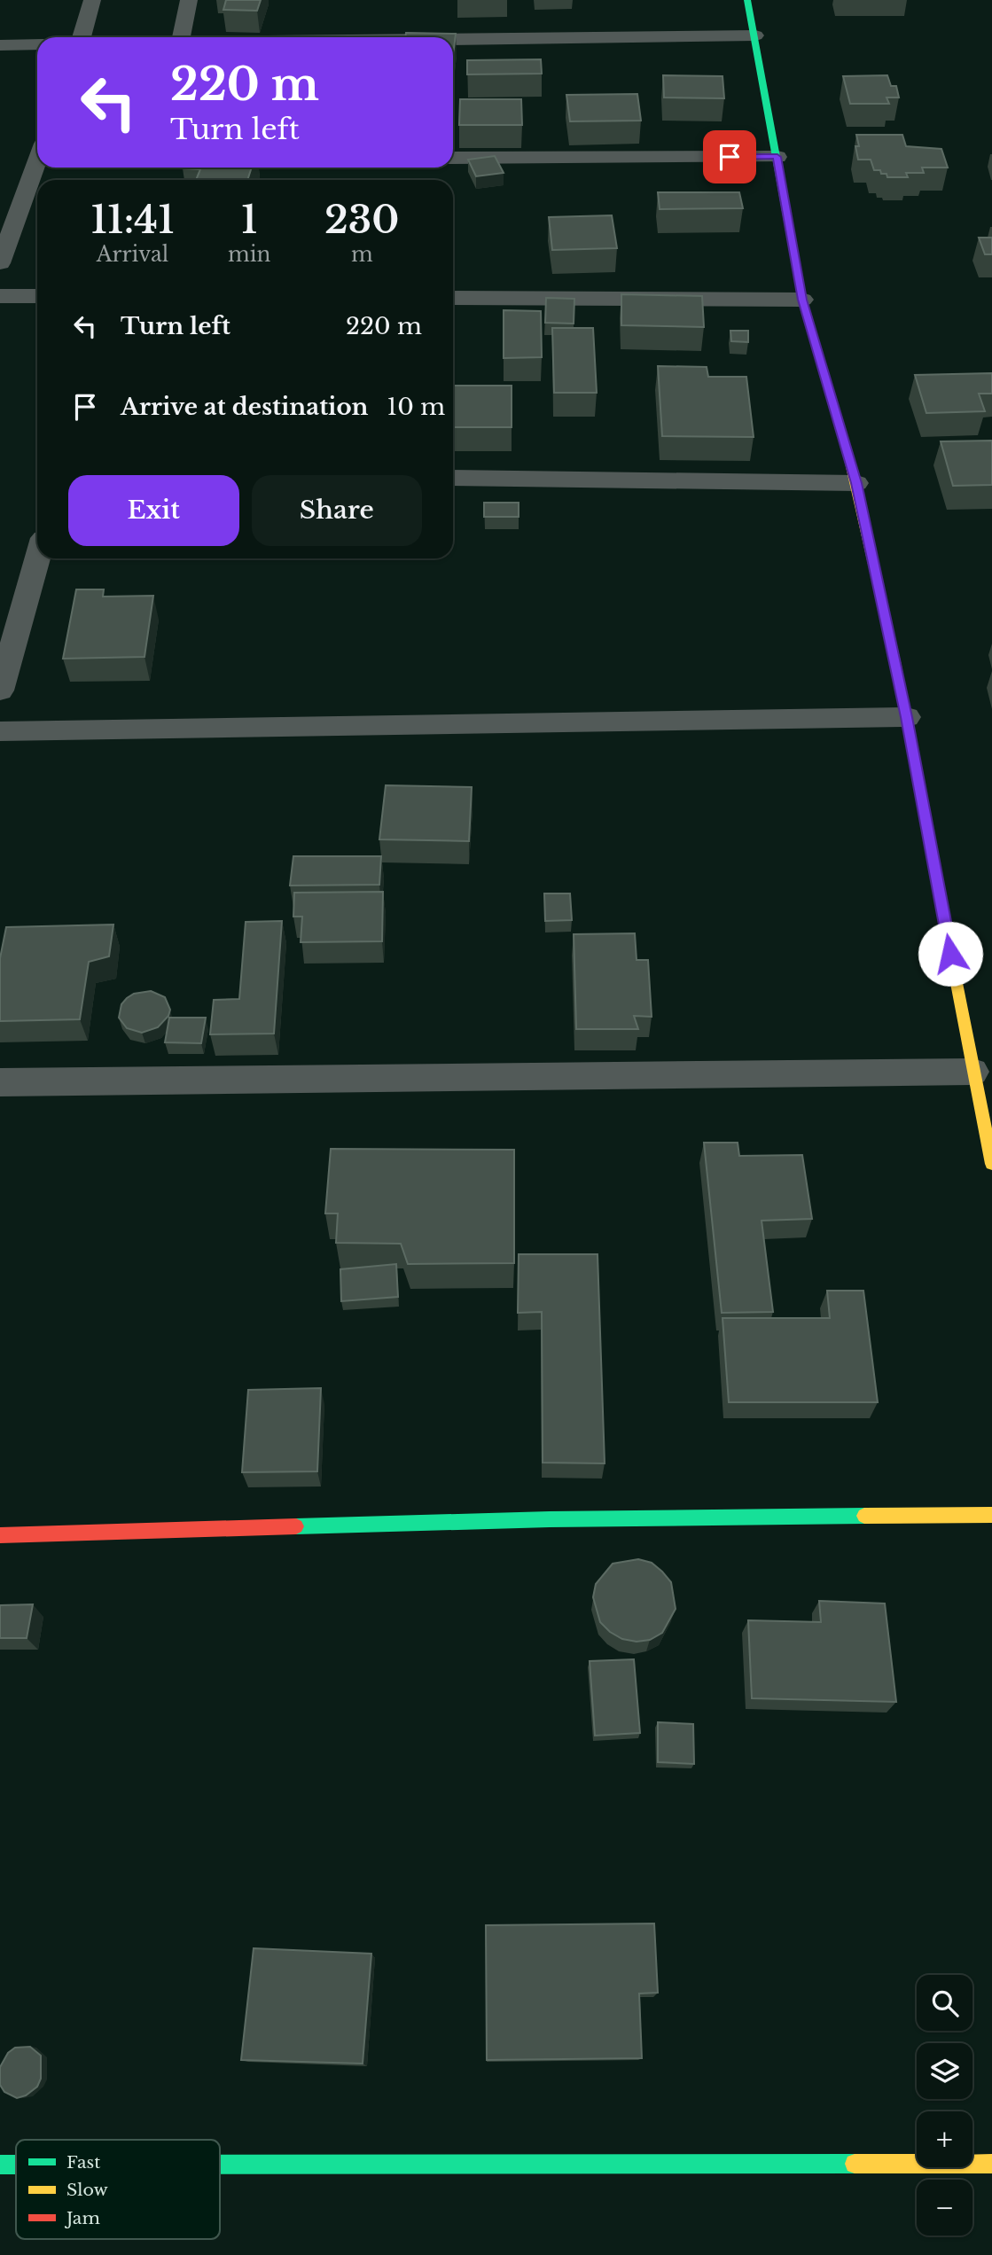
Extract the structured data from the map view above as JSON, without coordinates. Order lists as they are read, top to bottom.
{
  "legend": ["Fast", "Slow", "Jam"],
  "page": {
    "turn": ["220 m", "Turn left"],
    "eta": [
      "11:41",
      "Arrival",
      "1",
      "min",
      "230",
      "m"
    ],
    "list": [
      {
        "name": "Turn left",
        "value": "220 m"
      },
      {
        "name": "Arrive at destination",
        "value": "10 m"
      }
    ],
    "buttons": ["Exit", "Share"],
    "map_buttons": ["+", "−"]
  }
}
